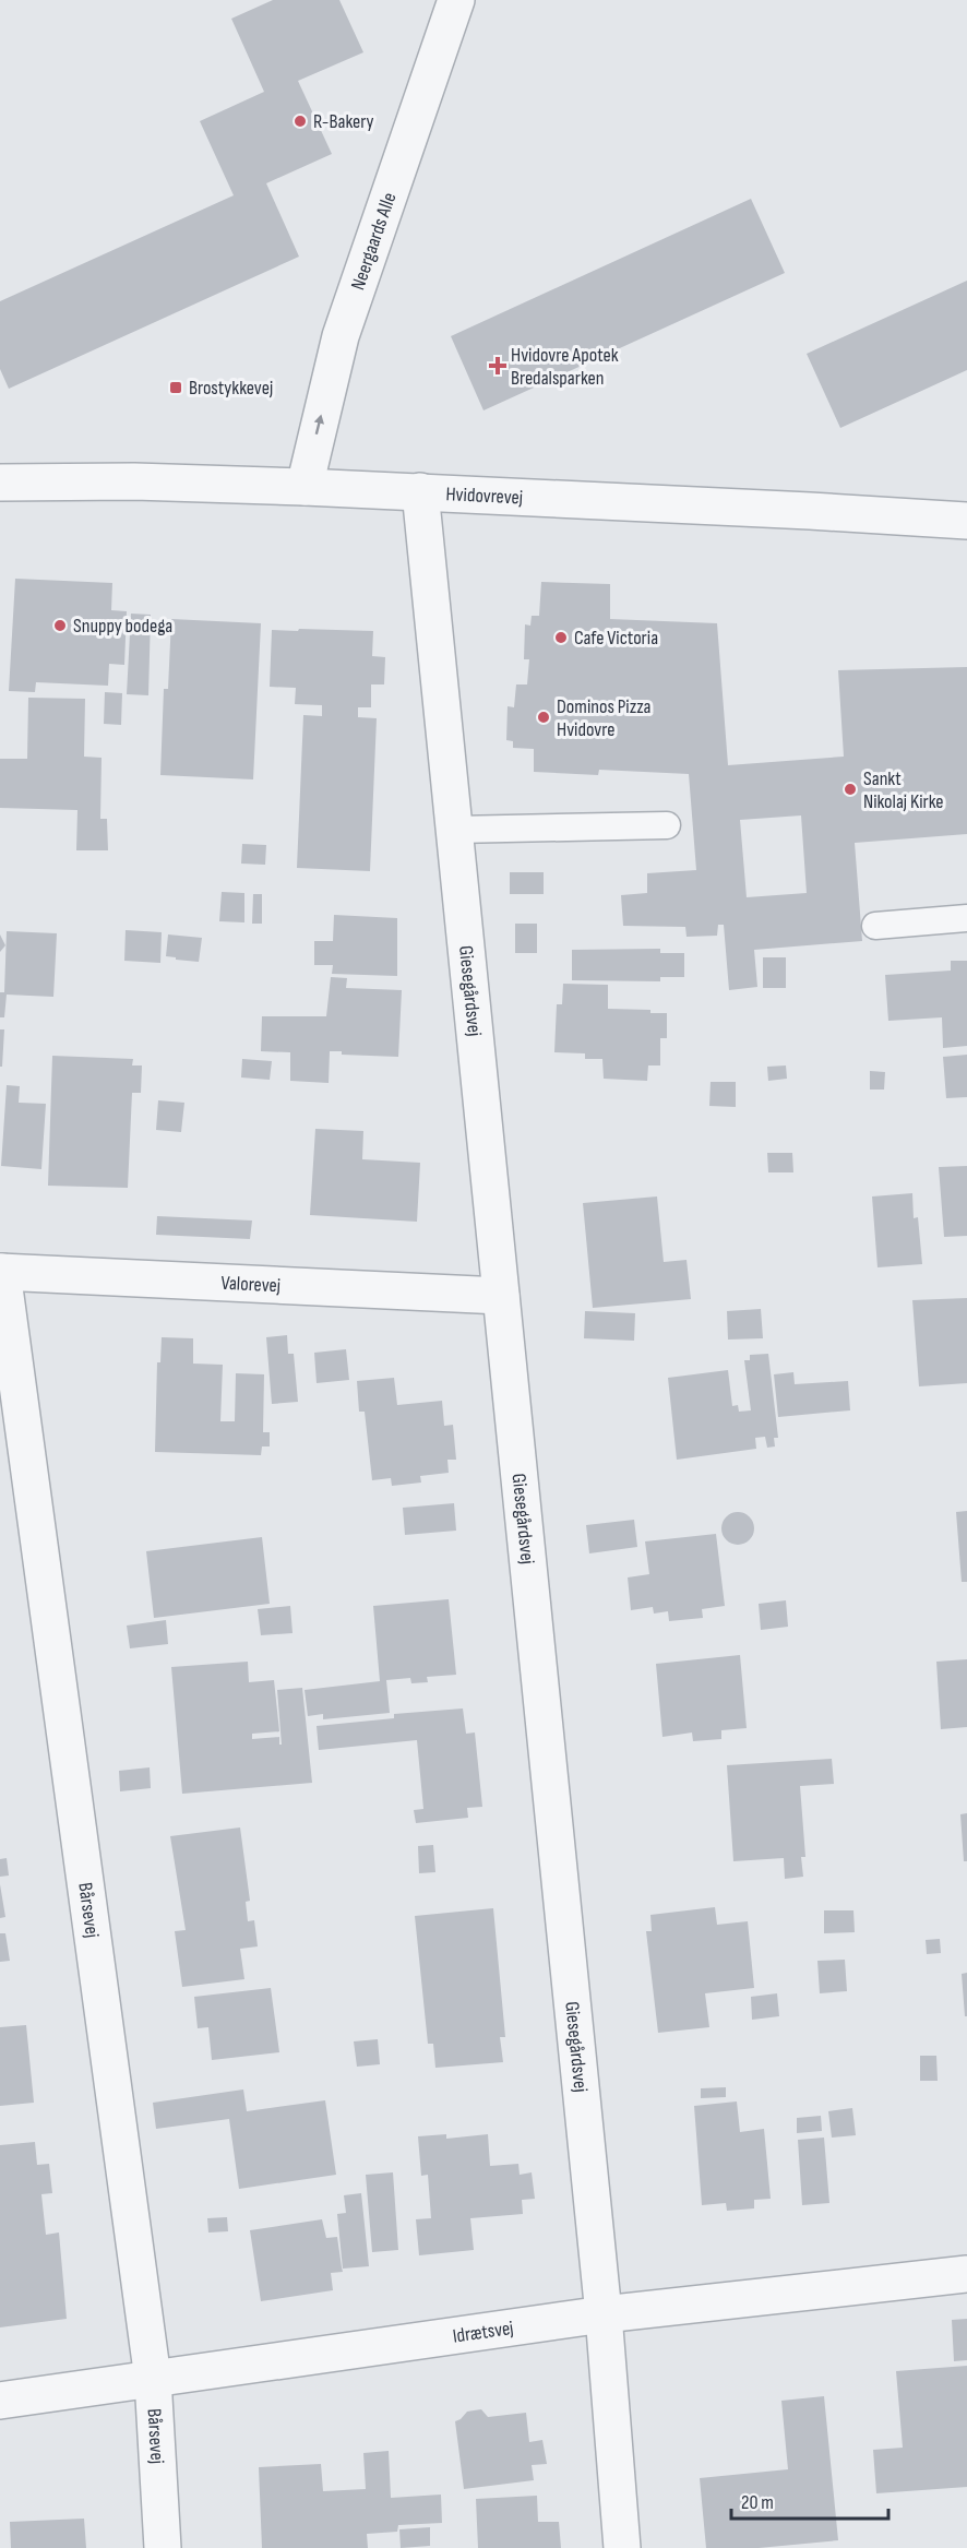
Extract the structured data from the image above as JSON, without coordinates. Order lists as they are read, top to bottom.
{
  "streets": {
    "street": [
      "Neergaards Alle",
      "Hvidovrevej",
      "Giesegårdsvej",
      "Valorevej",
      "Bårsevej",
      "Idrætsvej"
    ]
  },
  "crossings": [
    ["Neergaards Alle", "Hvidovrevej"],
    ["Hvidovrevej", "Giesegårdsvej"],
    ["Giesegårdsvej", "Valorevej"],
    ["Giesegårdsvej", "Idrætsvej"],
    ["Valorevej", "Bårsevej"],
    ["Bårsevej", "Idrætsvej"]
  ],
  "one_way": ["Neergaards Alle"],
  "places": {
    "other": [
      "R-Bakery",
      "Snuppy bodega",
      "Cafe Victoria",
      "Dominos Pizza Hvidovre",
      "Sankt Nikolaj Kirke"
    ],
    "health": ["Hvidovre Apotek Bredalsparken"],
    "transit": ["Brostykkevej"]
  },
  "scale_bar": "20 m"
}
